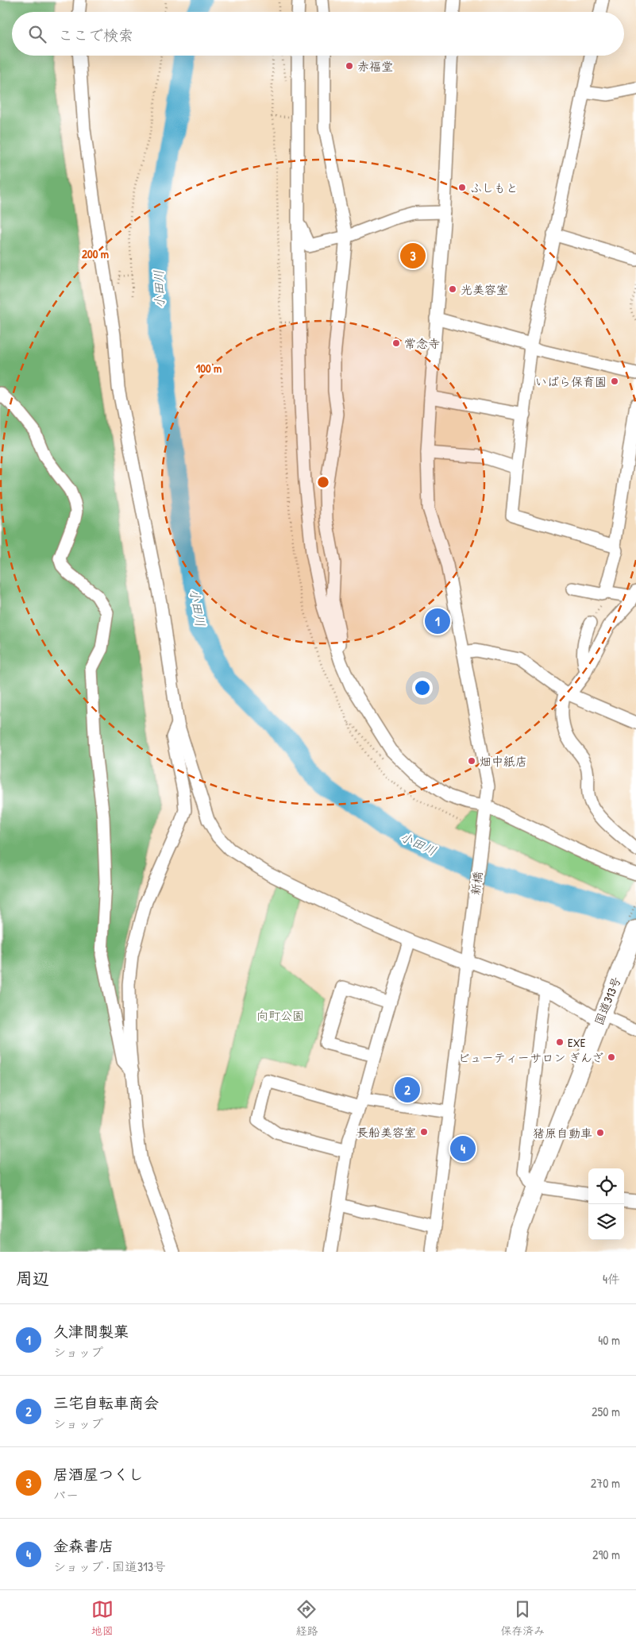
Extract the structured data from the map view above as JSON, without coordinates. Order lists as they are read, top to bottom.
{
  "streets": {
    "highway": ["国道313号"],
    "street": ["新橋"]
  },
  "water": ["小田川"],
  "parks": ["向町公園"],
  "places": [
    "赤福堂",
    "ふしもと",
    "光美容室",
    "常念寺",
    "いばら保育園",
    "畑中紙店",
    "EXE",
    "ビューティーサロン ぎんざ",
    "長船美容室",
    "猪原自動車"
  ],
  "page": {
    "search": "ここで検索",
    "pins": [
      "3",
      "1",
      "2",
      "4"
    ],
    "heading": ["周辺", "4件"],
    "list": [
      {
        "mark": "1",
        "name": "久津間製菓",
        "note": "ショップ",
        "value": "40 m"
      },
      {
        "mark": "2",
        "name": "三宅自転車商会",
        "note": "ショップ",
        "value": "250 m"
      },
      {
        "mark": "3",
        "name": "居酒屋つくし",
        "note": "バー",
        "value": "270 m"
      },
      {
        "mark": "4",
        "name": "金森書店",
        "note": "ショップ · 国道313号",
        "value": "290 m"
      }
    ],
    "nav": ["地図", "経路", "保存済み"]
  },
  "rings": ["200 m", "100 m"]
}
